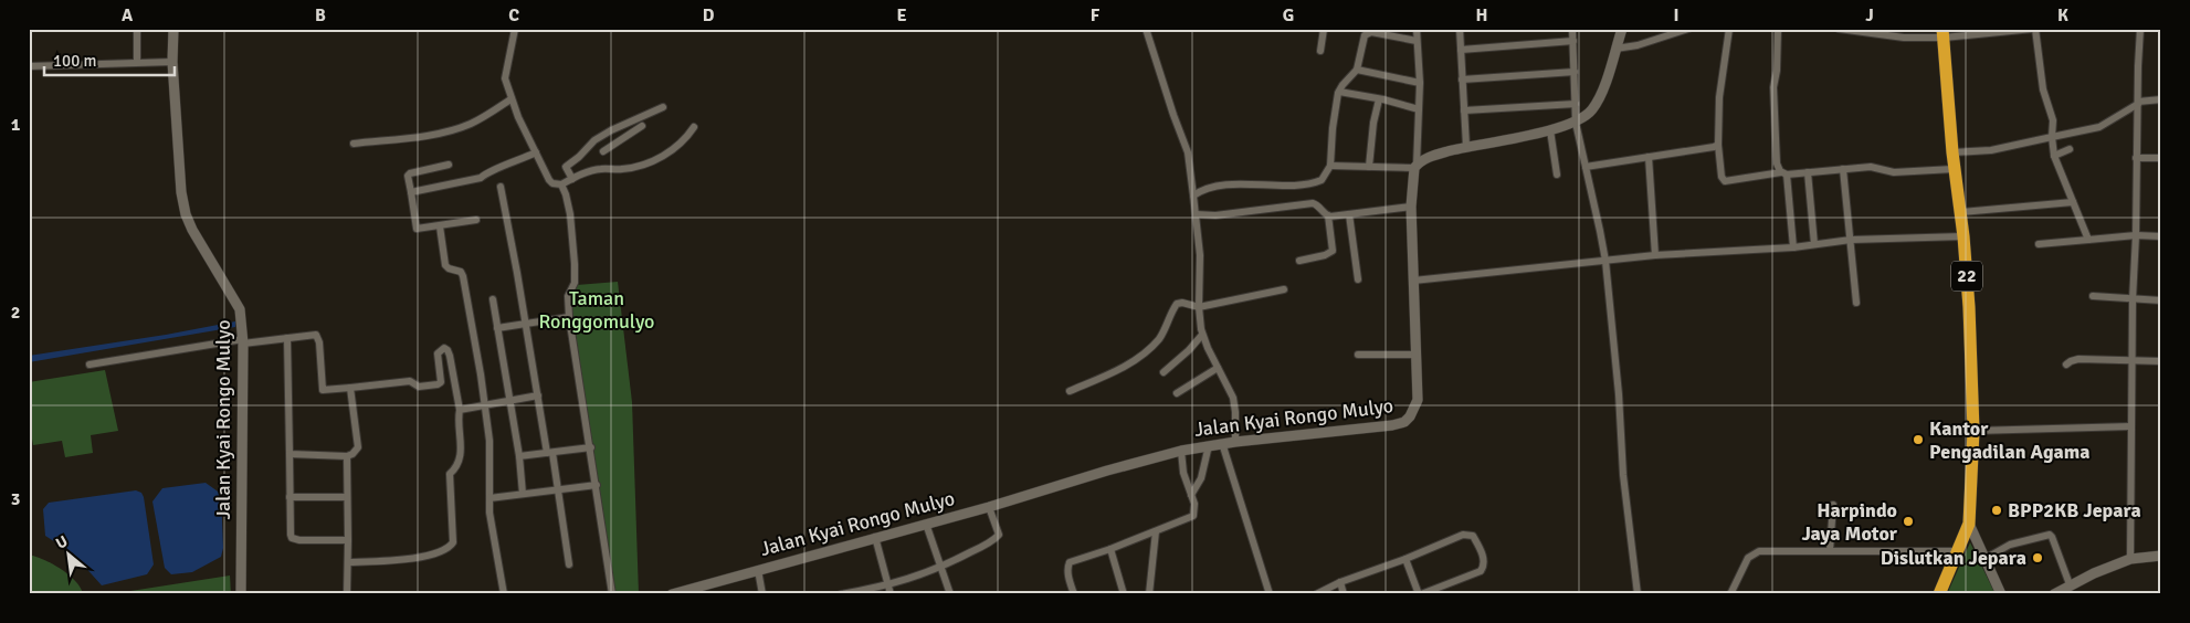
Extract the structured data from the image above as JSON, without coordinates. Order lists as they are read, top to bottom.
{
  "streets": {
    "highway": ["22"],
    "street": ["Jalan Kyai Rongo Mulyo"]
  },
  "parks": ["Taman Ronggomulyo"],
  "places": [
    "Kantor Pengadilan Agama",
    "BPP2KB Jepara",
    "Harpindo Jaya Motor",
    "Dislutkan Jepara"
  ],
  "scale_bar": "100 m",
  "north": "top left",
  "grid": {
    "columns": [
      "A",
      "B",
      "C",
      "D",
      "E",
      "F",
      "G",
      "H",
      "I",
      "J",
      "K"
    ],
    "rows": ["1", "2", "3"]
  }
}
